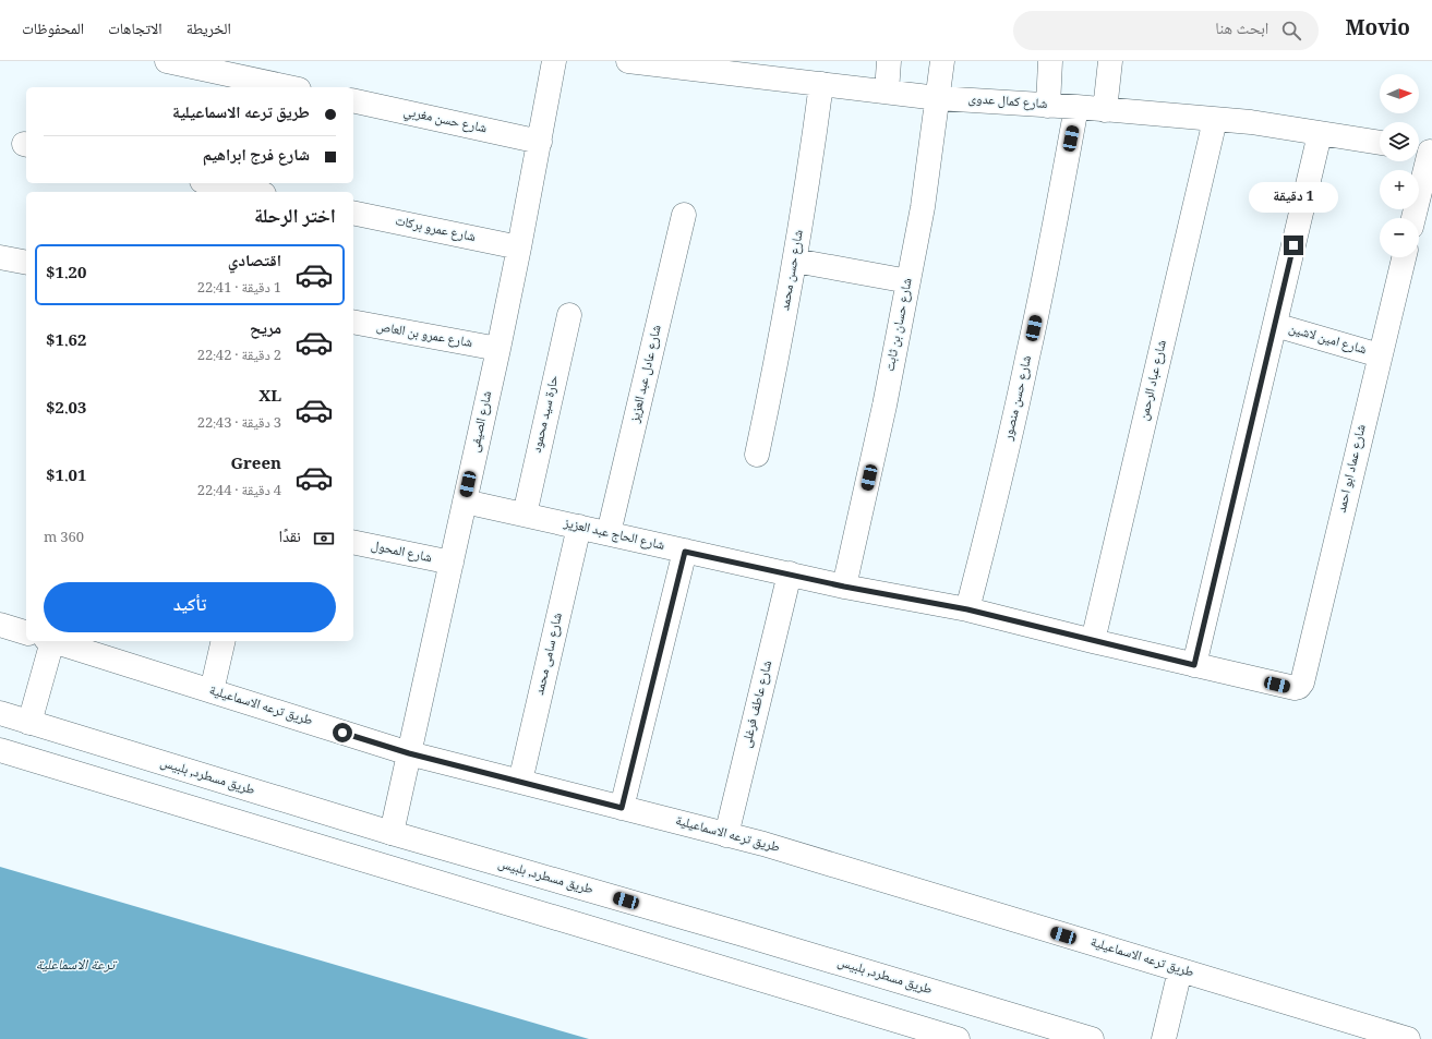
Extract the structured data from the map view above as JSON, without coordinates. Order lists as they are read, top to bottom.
{
  "streets": {
    "street": [
      "شارع كمال عدوى",
      "شارع حسن مغربي",
      "شارع عمرو بركات",
      "شارع حسن محمد",
      "شارع حسان بن ثابت",
      "شارع عمرو بن العاص",
      "شارع امين لاشين",
      "شارع عادل عبد العزيز",
      "شارع عباد الرحمن",
      "شارع حسن منصور",
      "حارة سيد محمود",
      "شارع الصيفى",
      "شارع عماد ابو احمد",
      "شارع الحاج عبد العزيز",
      "شارع المحول",
      "شارع سامى محمد",
      "شارع عاطف فرغلى",
      "طريق ترعه الاسماعيلية",
      "طريق مسطرد, بلبيس"
    ]
  },
  "crossings": [
    ["شارع كمال عدوى", "شارع حسن محمد"],
    ["شارع كمال عدوى", "شارع حسان بن ثابت"],
    ["شارع كمال عدوى", "شارع عباد الرحمن"],
    ["شارع كمال عدوى", "شارع حسن منصور"],
    ["شارع حسن مغربي", "شارع الصيفى"],
    ["شارع عمرو بركات", "شارع الصيفى"],
    ["شارع حسان بن ثابت", "شارع الحاج عبد العزيز"],
    ["شارع عمرو بن العاص", "شارع الصيفى"],
    ["شارع امين لاشين", "شارع عماد ابو احمد"],
    ["شارع عادل عبد العزيز", "شارع الحاج عبد العزيز"],
    ["شارع عباد الرحمن", "شارع الحاج عبد العزيز"],
    ["شارع حسن منصور", "شارع الحاج عبد العزيز"],
    ["حارة سيد محمود", "شارع الحاج عبد العزيز"],
    ["شارع الصيفى", "شارع الحاج عبد العزيز"],
    ["شارع الصيفى", "شارع المحول"],
    ["شارع الصيفى", "طريق ترعه الاسماعيلية"],
    ["شارع الصيفى", "طريق مسطرد, بلبيس"],
    ["شارع عماد ابو احمد", "شارع الحاج عبد العزيز"],
    ["شارع الحاج عبد العزيز", "شارع سامى محمد"],
    ["شارع الحاج عبد العزيز", "شارع عاطف فرغلى"],
    ["شارع سامى محمد", "طريق ترعه الاسماعيلية"],
    ["شارع عاطف فرغلى", "طريق ترعه الاسماعيلية"]
  ],
  "water": ["ترعة الاسماعلية"],
  "north": "right",
  "page": {
    "header": "Movio",
    "search": "ابحث هنا",
    "nav": ["الخريطة", "الاتجاهات", "المحفوظات"],
    "map_buttons": ["+", "−"],
    "banner": ["طريق ترعه الاسماعيلية", "شارع فرج ابراهيم"],
    "bubble": "1 دقيقة",
    "heading": "اختر الرحلة",
    "list": [
      {
        "name": "اقتصادي",
        "note": "1 دقيقة · 22:41",
        "value": "$1.20"
      },
      {
        "name": "مريح",
        "note": "2 دقيقة · 22:42",
        "value": "$1.62"
      },
      {
        "name": "XL",
        "note": "3 دقيقة · 22:43",
        "value": "$2.03"
      },
      {
        "name": "Green",
        "note": "4 دقيقة · 22:44",
        "value": "$1.01"
      }
    ],
    "pay": ["نقدًا", "360 m"],
    "buttons": "تأكيد"
  }
}
